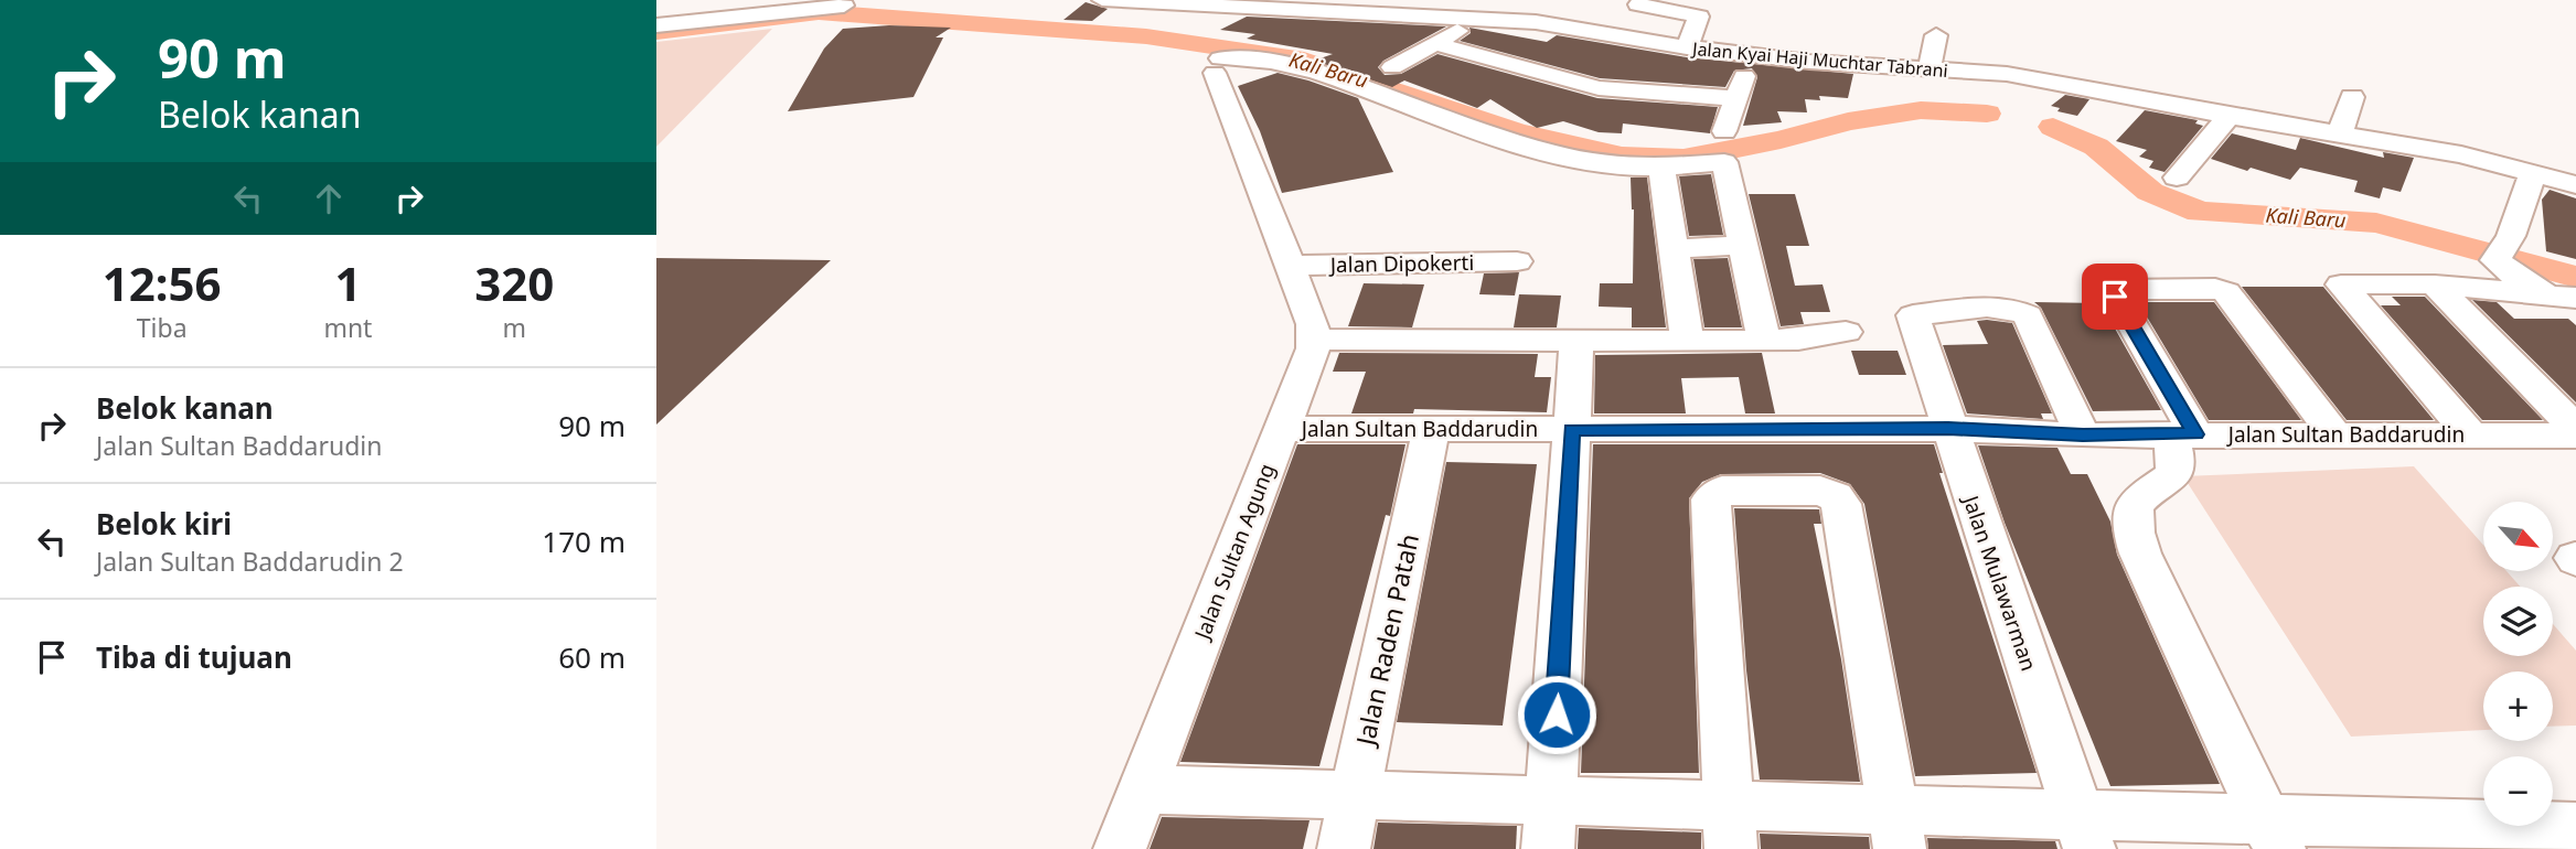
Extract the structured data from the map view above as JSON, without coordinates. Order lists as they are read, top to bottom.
{
  "streets": {
    "street": [
      "Jalan Kyai Haji Muchtar Tabrani",
      "Jalan Dipokerti",
      "Jalan Sultan Baddarudin",
      "Jalan Sultan Agung",
      "Jalan Mulawarman",
      "Jalan Raden Patah"
    ]
  },
  "crossings": [
    ["Jalan Sultan Baddarudin", "Jalan Sultan Agung"],
    ["Jalan Sultan Baddarudin", "Jalan Mulawarman"],
    ["Jalan Sultan Baddarudin", "Jalan Raden Patah"]
  ],
  "water": ["Kali Baru"],
  "north": "bottom right",
  "page": {
    "turn": ["90 m", "Belok kanan"],
    "eta": [
      "12:56",
      "Tiba",
      "1",
      "mnt",
      "320",
      "m"
    ],
    "list": [
      {
        "name": "Belok kanan",
        "note": "Jalan Sultan Baddarudin",
        "value": "90 m"
      },
      {
        "name": "Belok kiri",
        "note": "Jalan Sultan Baddarudin 2",
        "value": "170 m"
      },
      {
        "name": "Tiba di tujuan",
        "value": "60 m"
      }
    ],
    "map_buttons": ["+", "−"]
  }
}
